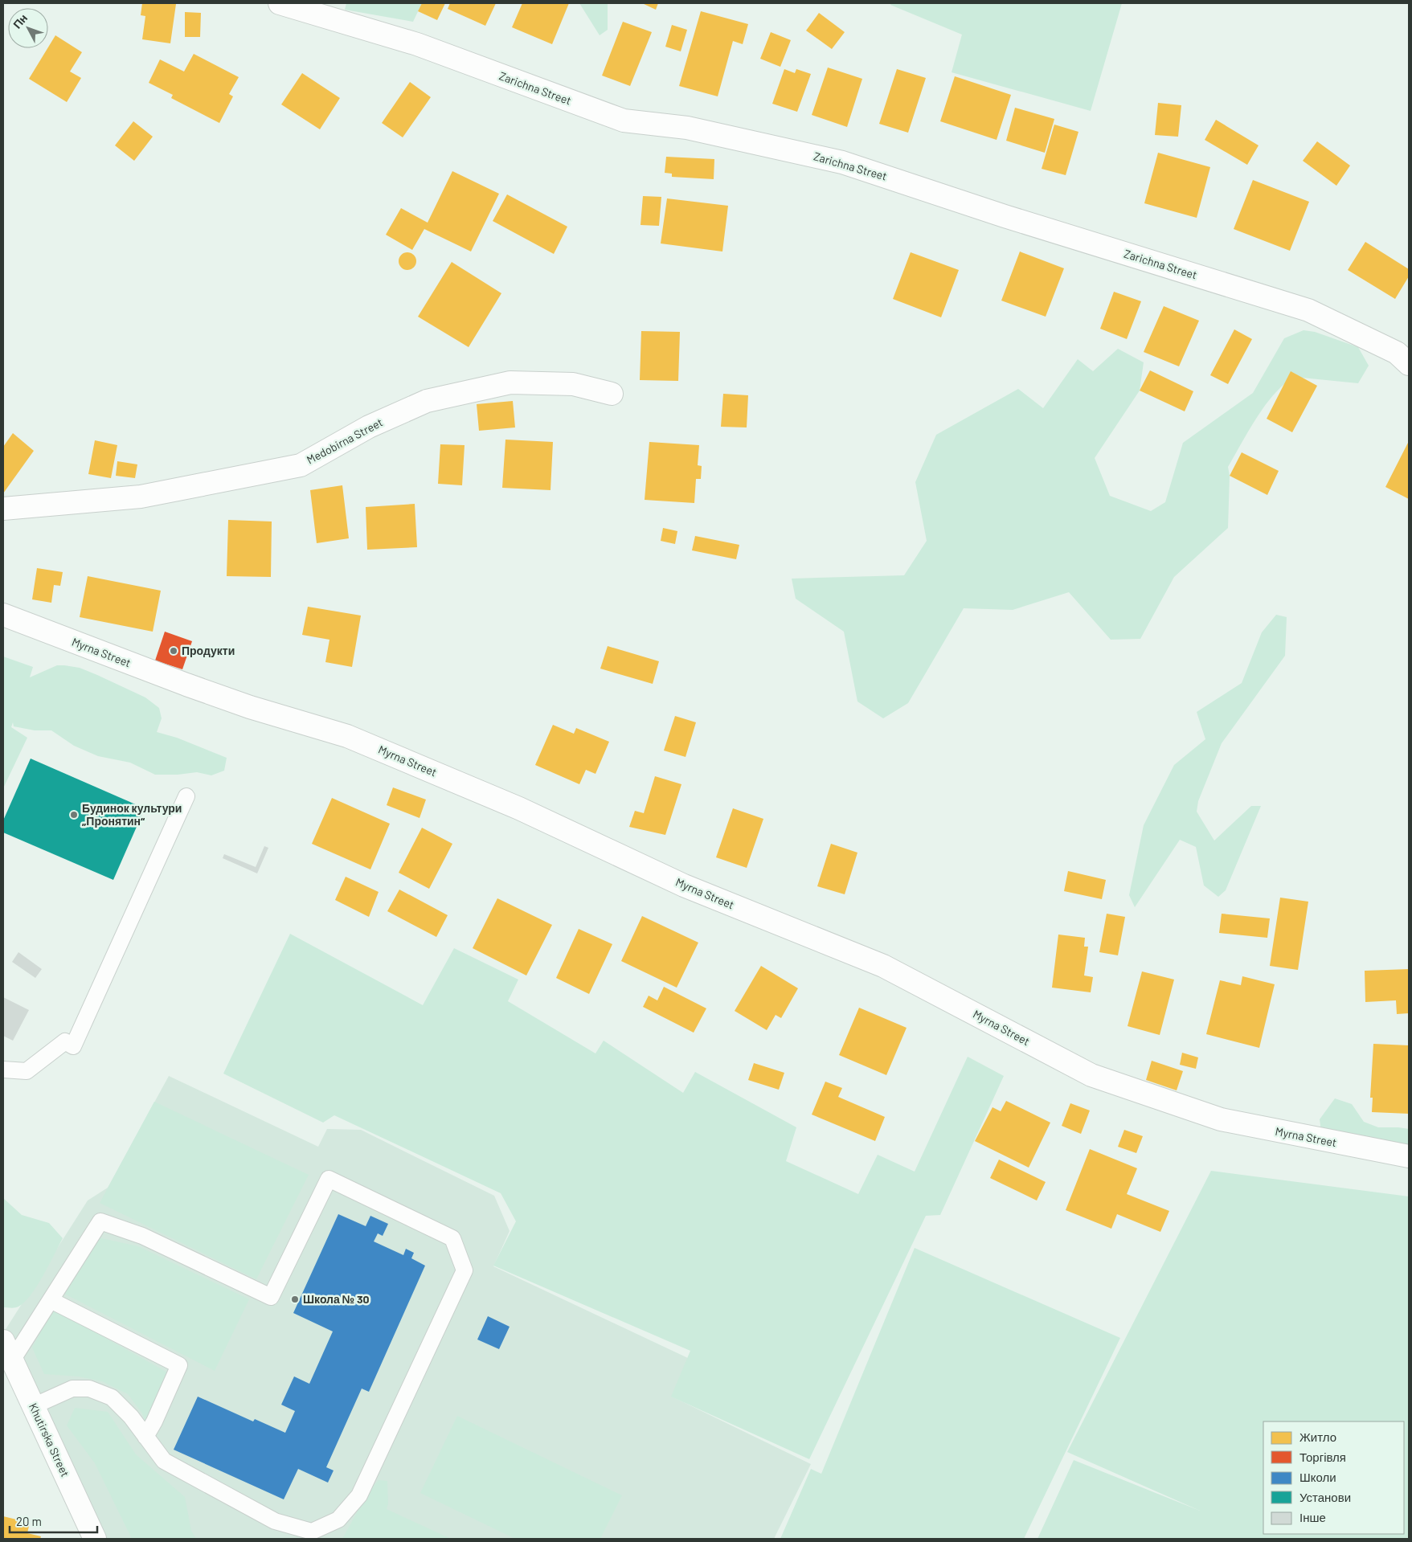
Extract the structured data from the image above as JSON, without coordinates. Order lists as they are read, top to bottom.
{
  "streets": {
    "street": [
      "Zarichna Street",
      "Medobirna Street",
      "Myrna Street",
      "Khutirska Street"
    ]
  },
  "places": ["Продукти", "Будинок культури „Пронятин“", "Школа № 30"],
  "legend": [
    "Житло",
    "Торгівля",
    "Школи",
    "Установи",
    "Інше"
  ],
  "scale_bar": "20 m",
  "north": "top left"
}
